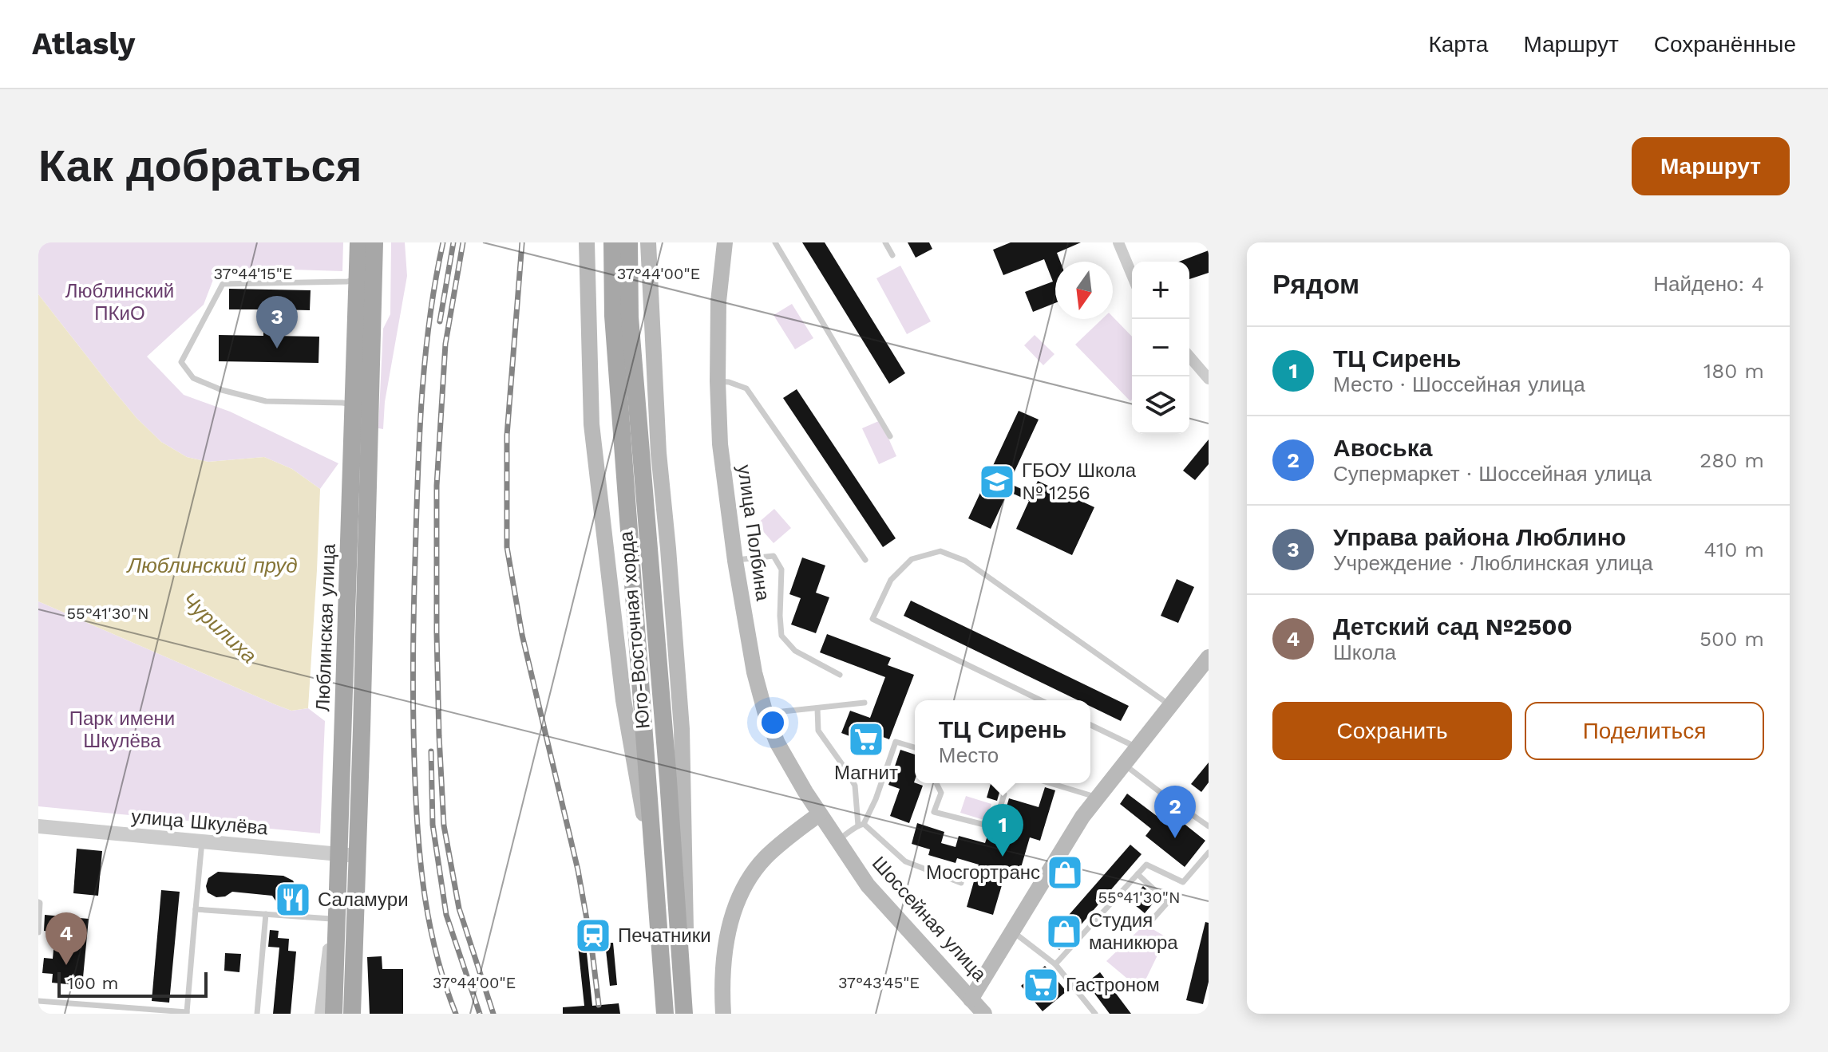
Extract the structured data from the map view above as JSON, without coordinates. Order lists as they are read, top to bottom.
{
  "streets": {
    "main road": [
      "улица Полбина",
      "Люблинская улица",
      "Юго-Восточная хорда",
      "Шоссейная улица"
    ],
    "street": ["улица Шкулёва"]
  },
  "crossings": [
    ["улица Полбина", "Шоссейная улица"],
    ["Люблинская улица", "улица Шкулёва"]
  ],
  "water": ["Люблинский пруд", "Чурилиха"],
  "parks": ["Люблинский ПКиО", "Парк имени Шкулёва"],
  "places": {
    "school or university": ["ГБОУ Школа № 1256"],
    "supermarket": ["Магнит", "Гастроном"],
    "shop": ["Мосгортранс", "Студия маникюра"],
    "restaurant": ["Саламури"],
    "station": ["Печатники"]
  },
  "scale_bar": "100 m",
  "north": "bottom",
  "page": {
    "header": "Atlasly",
    "nav": ["Карта", "Маршрут", "Сохранённые"],
    "buttons": [
      "Маршрут",
      ["Сохранить", "Поделиться"]
    ],
    "title": "Как добраться",
    "heading": ["Рядом", "Найдено: 4"],
    "map_buttons": ["+", "−"],
    "pins": [
      "3",
      "2",
      "1",
      "4"
    ],
    "list": [
      {
        "mark": "1",
        "name": "ТЦ Сирень",
        "note": "Место · Шоссейная улица",
        "value": "180 m"
      },
      {
        "mark": "2",
        "name": "Авоська",
        "note": "Супермаркет · Шоссейная улица",
        "value": "280 m"
      },
      {
        "mark": "3",
        "name": "Управа района Люблино",
        "note": "Учреждение · Люблинская улица",
        "value": "410 m"
      },
      {
        "mark": "4",
        "name": "Детский сад №2500",
        "note": "Школа",
        "value": "500 m"
      }
    ],
    "popup": ["ТЦ Сирень", "Место"],
    "scale": "100 m"
  },
  "coordinates": [
    "37°44'15\"E",
    "37°44'00\"E",
    "55°41'30\"N",
    "37°43'45\"E"
  ]
}
